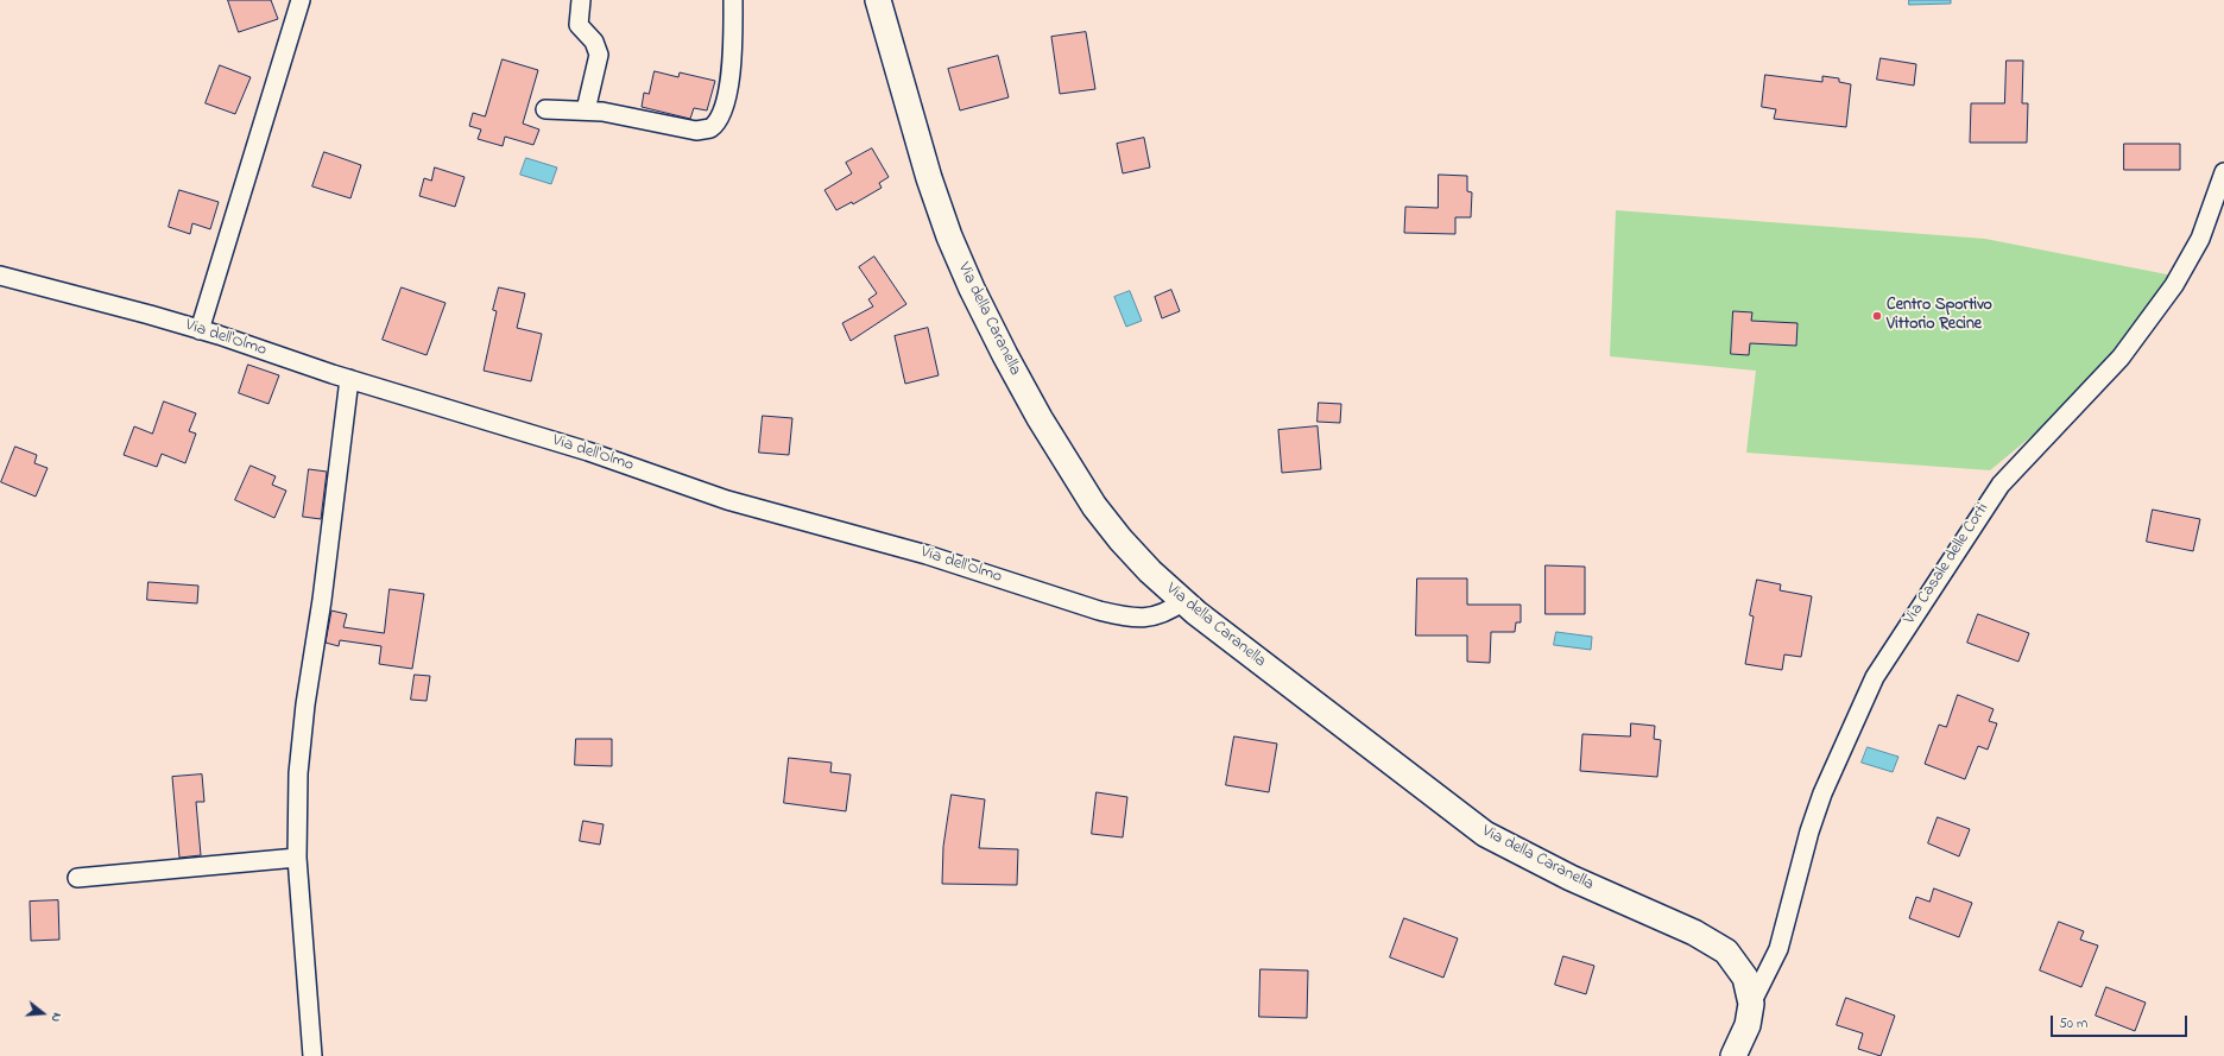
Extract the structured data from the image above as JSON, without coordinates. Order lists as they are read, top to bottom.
{
  "streets": {
    "main road": ["Via della Caranella"],
    "street": ["Via dell'Olmo", "Via Casale delle Corti"]
  },
  "crossings": [
    ["Via della Caranella", "Via dell'Olmo"],
    ["Via della Caranella", "Via Casale delle Corti"]
  ],
  "places": ["Centro Sportivo Vittorio Recine"],
  "scale_bar": "50 m",
  "north": "right"
}
